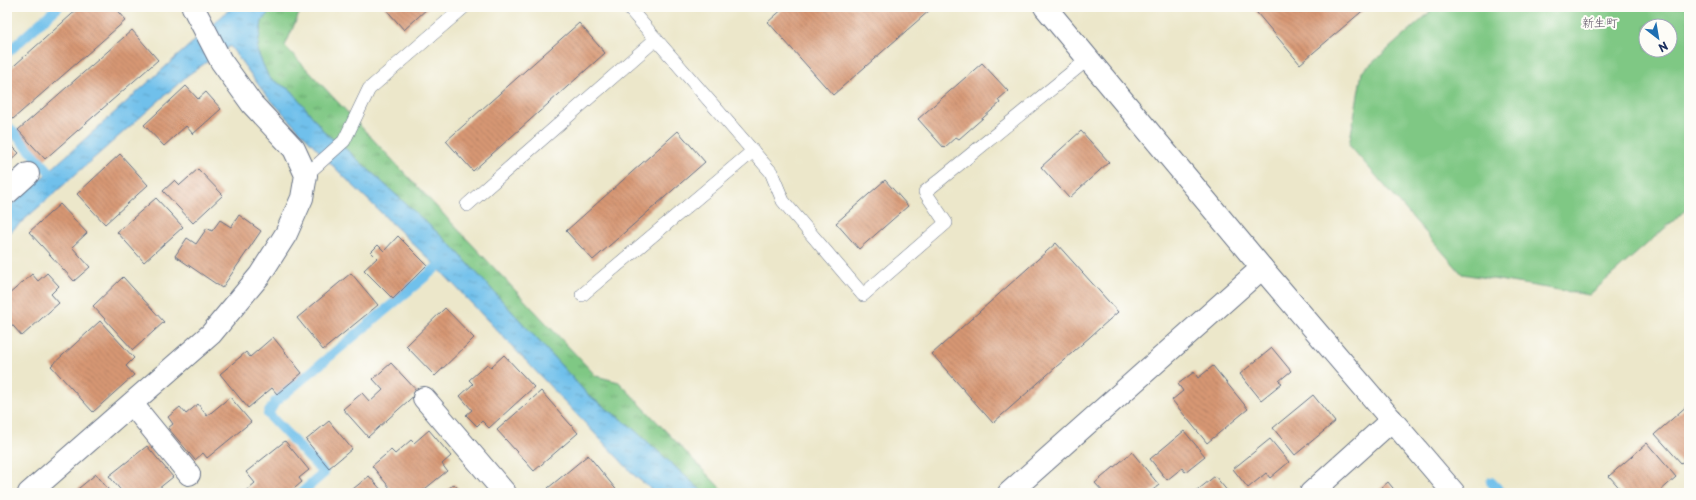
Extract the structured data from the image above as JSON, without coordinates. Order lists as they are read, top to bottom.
{
  "districts": ["新生町"],
  "north": "bottom right"
}
